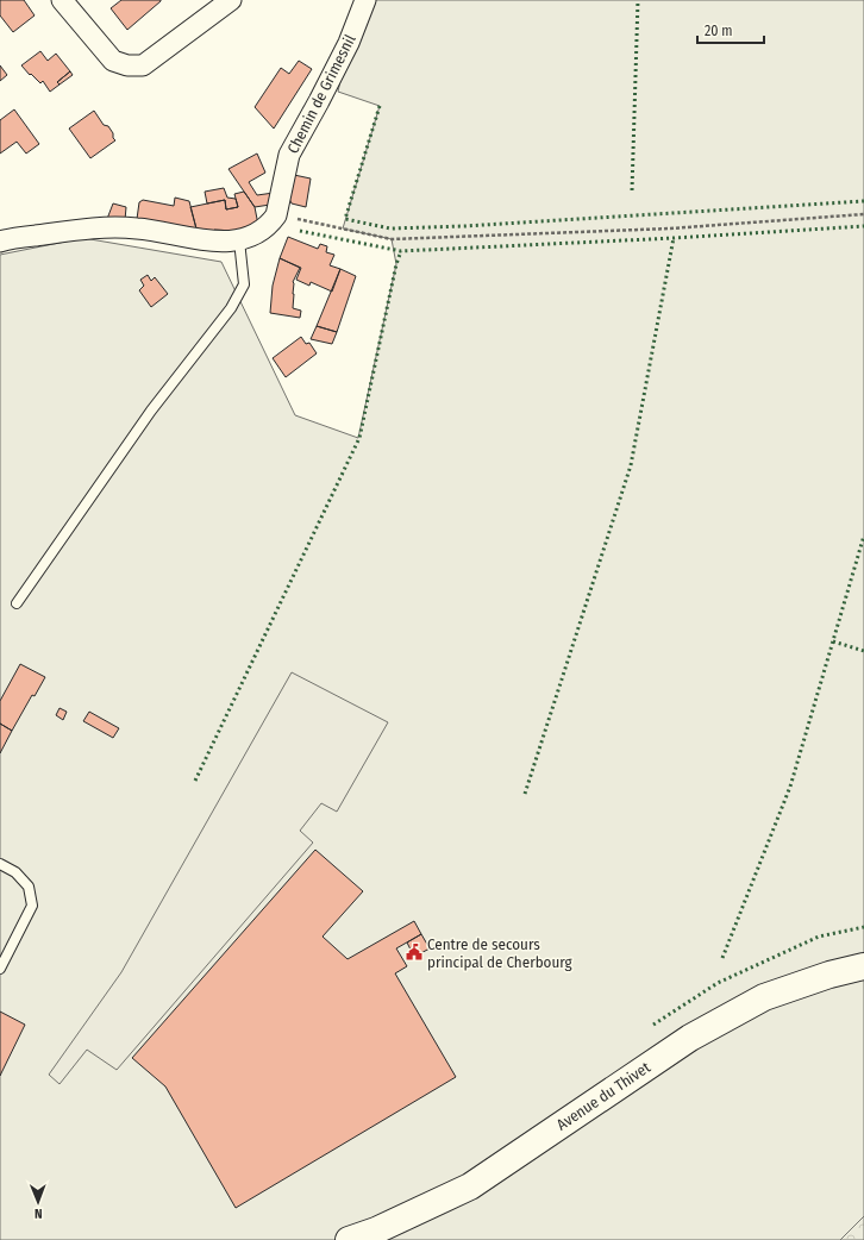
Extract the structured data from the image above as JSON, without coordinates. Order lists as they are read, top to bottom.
{
  "streets": {
    "main road": ["Avenue du Thivet"],
    "street": ["Chemin de Grimesnil"]
  },
  "places": {
    "public building": ["Centre de secours principal de Cherbourg"]
  },
  "scale_bar": "20 m",
  "north": "bottom"
}
